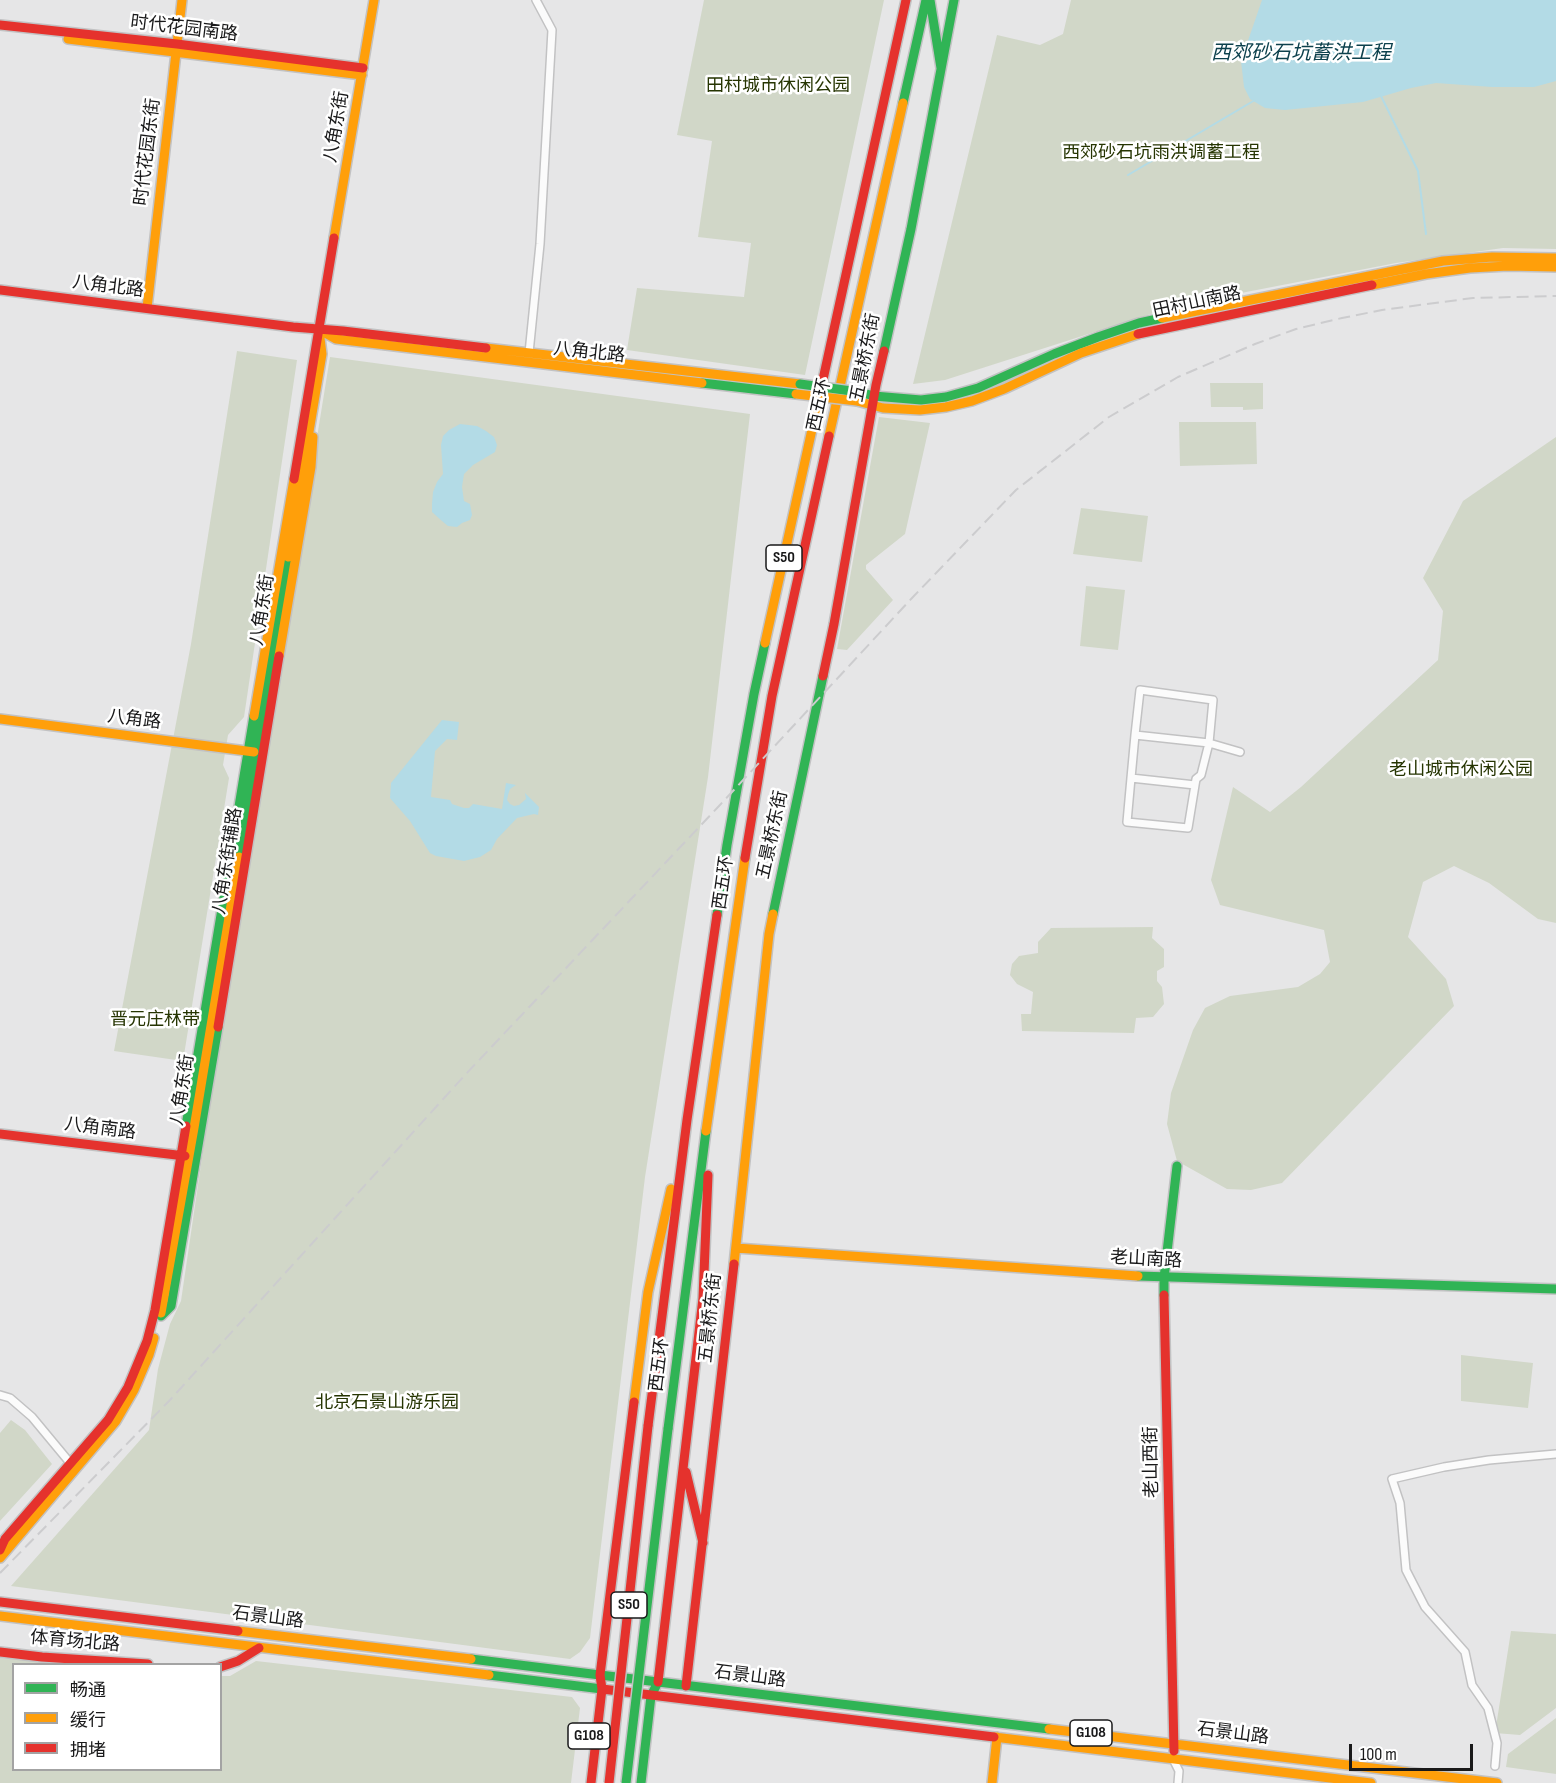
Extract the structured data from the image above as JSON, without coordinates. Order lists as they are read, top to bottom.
{
  "streets": {
    "main road": [
      "时代花园南路",
      "八角东街",
      "时代花园东街",
      "八角北路",
      "田村山南路",
      "五景桥东街",
      "西五环",
      "S50",
      "八角路",
      "八角东街辅路",
      "八角南路",
      "老山南路",
      "老山西街",
      "石景山路",
      "体育场北路",
      "G108"
    ]
  },
  "crossings": [
    ["时代花园南路", "八角东街"],
    ["时代花园南路", "时代花园东街"],
    ["八角东街", "八角北路"],
    ["八角东街", "八角路"],
    ["八角东街", "八角东街辅路"],
    ["八角东街", "八角南路"],
    ["时代花园东街", "八角北路"],
    ["八角北路", "田村山南路"],
    ["田村山南路", "五景桥东街"],
    ["五景桥东街", "老山南路"],
    ["五景桥东街", "石景山路"],
    ["八角路", "八角东街辅路"],
    ["八角东街辅路", "八角南路"],
    ["老山南路", "老山西街"],
    ["老山西街", "石景山路"],
    ["石景山路", "G108"]
  ],
  "water": ["西郊砂石坑蓄洪工程"],
  "parks": [
    "田村城市休闲公园",
    "西郊砂石坑雨洪调蓄工程",
    "老山城市休闲公园",
    "晋元庄林带",
    "北京石景山游乐园"
  ],
  "legend": ["畅通", "缓行", "拥堵"],
  "scale_bar": "100 m"
}
